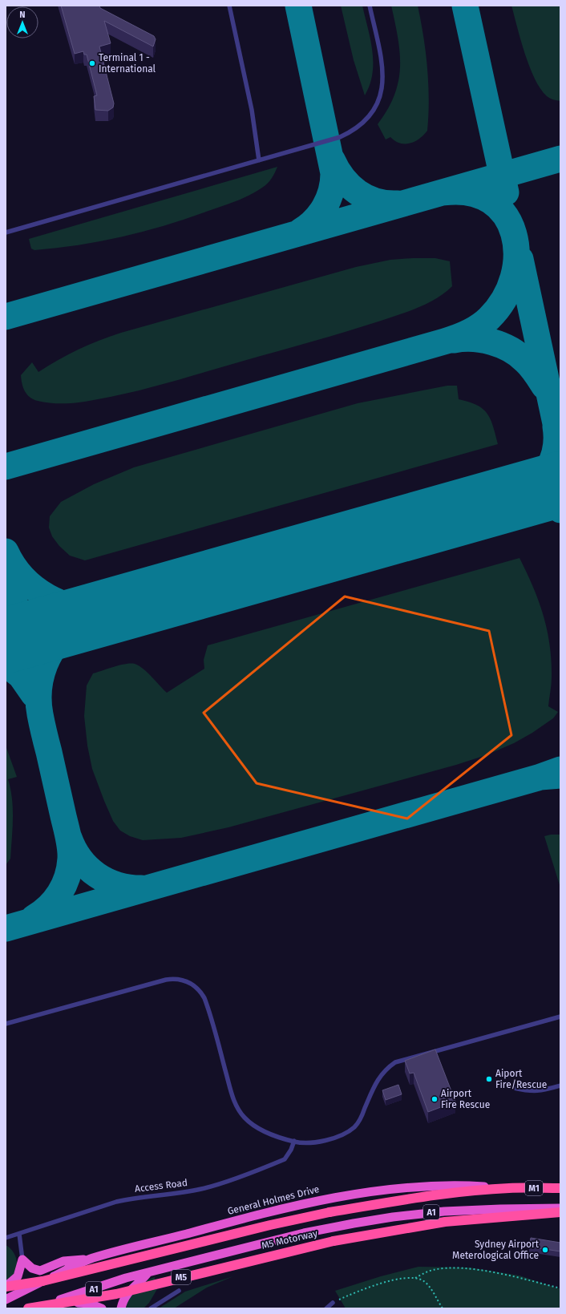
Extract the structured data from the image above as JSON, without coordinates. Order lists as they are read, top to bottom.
{
  "streets": {
    "highway": [
      "M1",
      "General Holmes Drive",
      "A1",
      "M5 Motorway",
      "M5"
    ],
    "lane": ["Access Road"]
  },
  "crossings": [
    ["General Holmes Drive", "M5 Motorway"]
  ],
  "places": [
    "Terminal 1 - International",
    "Aiport Fire/Rescue",
    "Airport Fire Rescue",
    "Sydney Airport Meterological Office"
  ],
  "north": "top"
}
